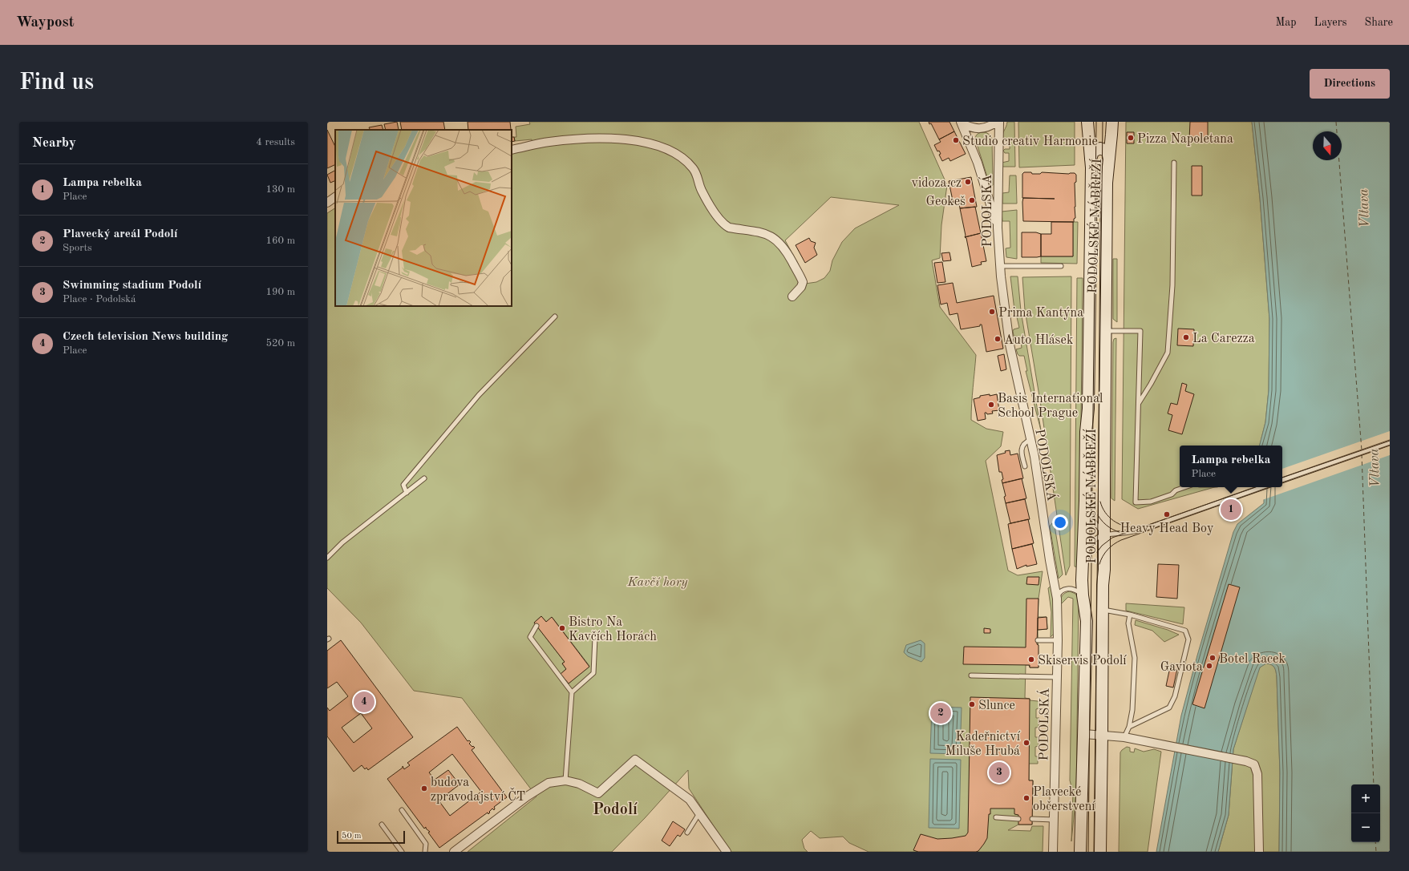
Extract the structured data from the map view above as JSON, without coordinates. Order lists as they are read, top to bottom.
{
  "streets": {
    "main road": ["PODOLSKÉ NÁBŘEŽÍ"],
    "street": ["PODOLSKÁ"]
  },
  "districts": ["Podolí"],
  "water": ["Vltava"],
  "parks": ["Kavčí hory"],
  "places": [
    "Pizza Napoletana",
    "Studio creativ Harmonie",
    "vidoza.cz",
    "Geokeš",
    "Prima Kantýna",
    "La Carezza",
    "Auto Hlásek",
    "Basis International School Prague",
    "Heavy Head Boy",
    "Bistro Na Kavčích Horách",
    "Botel Racek",
    "Skiservis Podolí",
    "Gaviota",
    "Slunce",
    "Kadeřnictví Miluše Hrubá",
    "budova zpravodajství ČT",
    "Plavecké občerstvení"
  ],
  "scale_bar": "50 m",
  "north": "bottom",
  "page": {
    "header": "Waypost",
    "nav": ["Map", "Layers", "Share"],
    "buttons": "Directions",
    "title": "Find us",
    "heading": ["Nearby", "4 results"],
    "list": [
      {
        "mark": "1",
        "name": "Lampa rebelka",
        "note": "Place",
        "value": "130 m"
      },
      {
        "mark": "2",
        "name": "Plavecký areál Podolí",
        "note": "Sports",
        "value": "160 m"
      },
      {
        "mark": "3",
        "name": "Swimming stadium Podolí",
        "note": "Place · Podolská",
        "value": "190 m"
      },
      {
        "mark": "4",
        "name": "Czech television News building",
        "note": "Place",
        "value": "520 m"
      }
    ],
    "popup": ["Lampa rebelka", "Place"],
    "pins": [
      "1",
      "4",
      "2",
      "3"
    ],
    "map_buttons": ["+", "−"],
    "scale": "50 m"
  }
}
